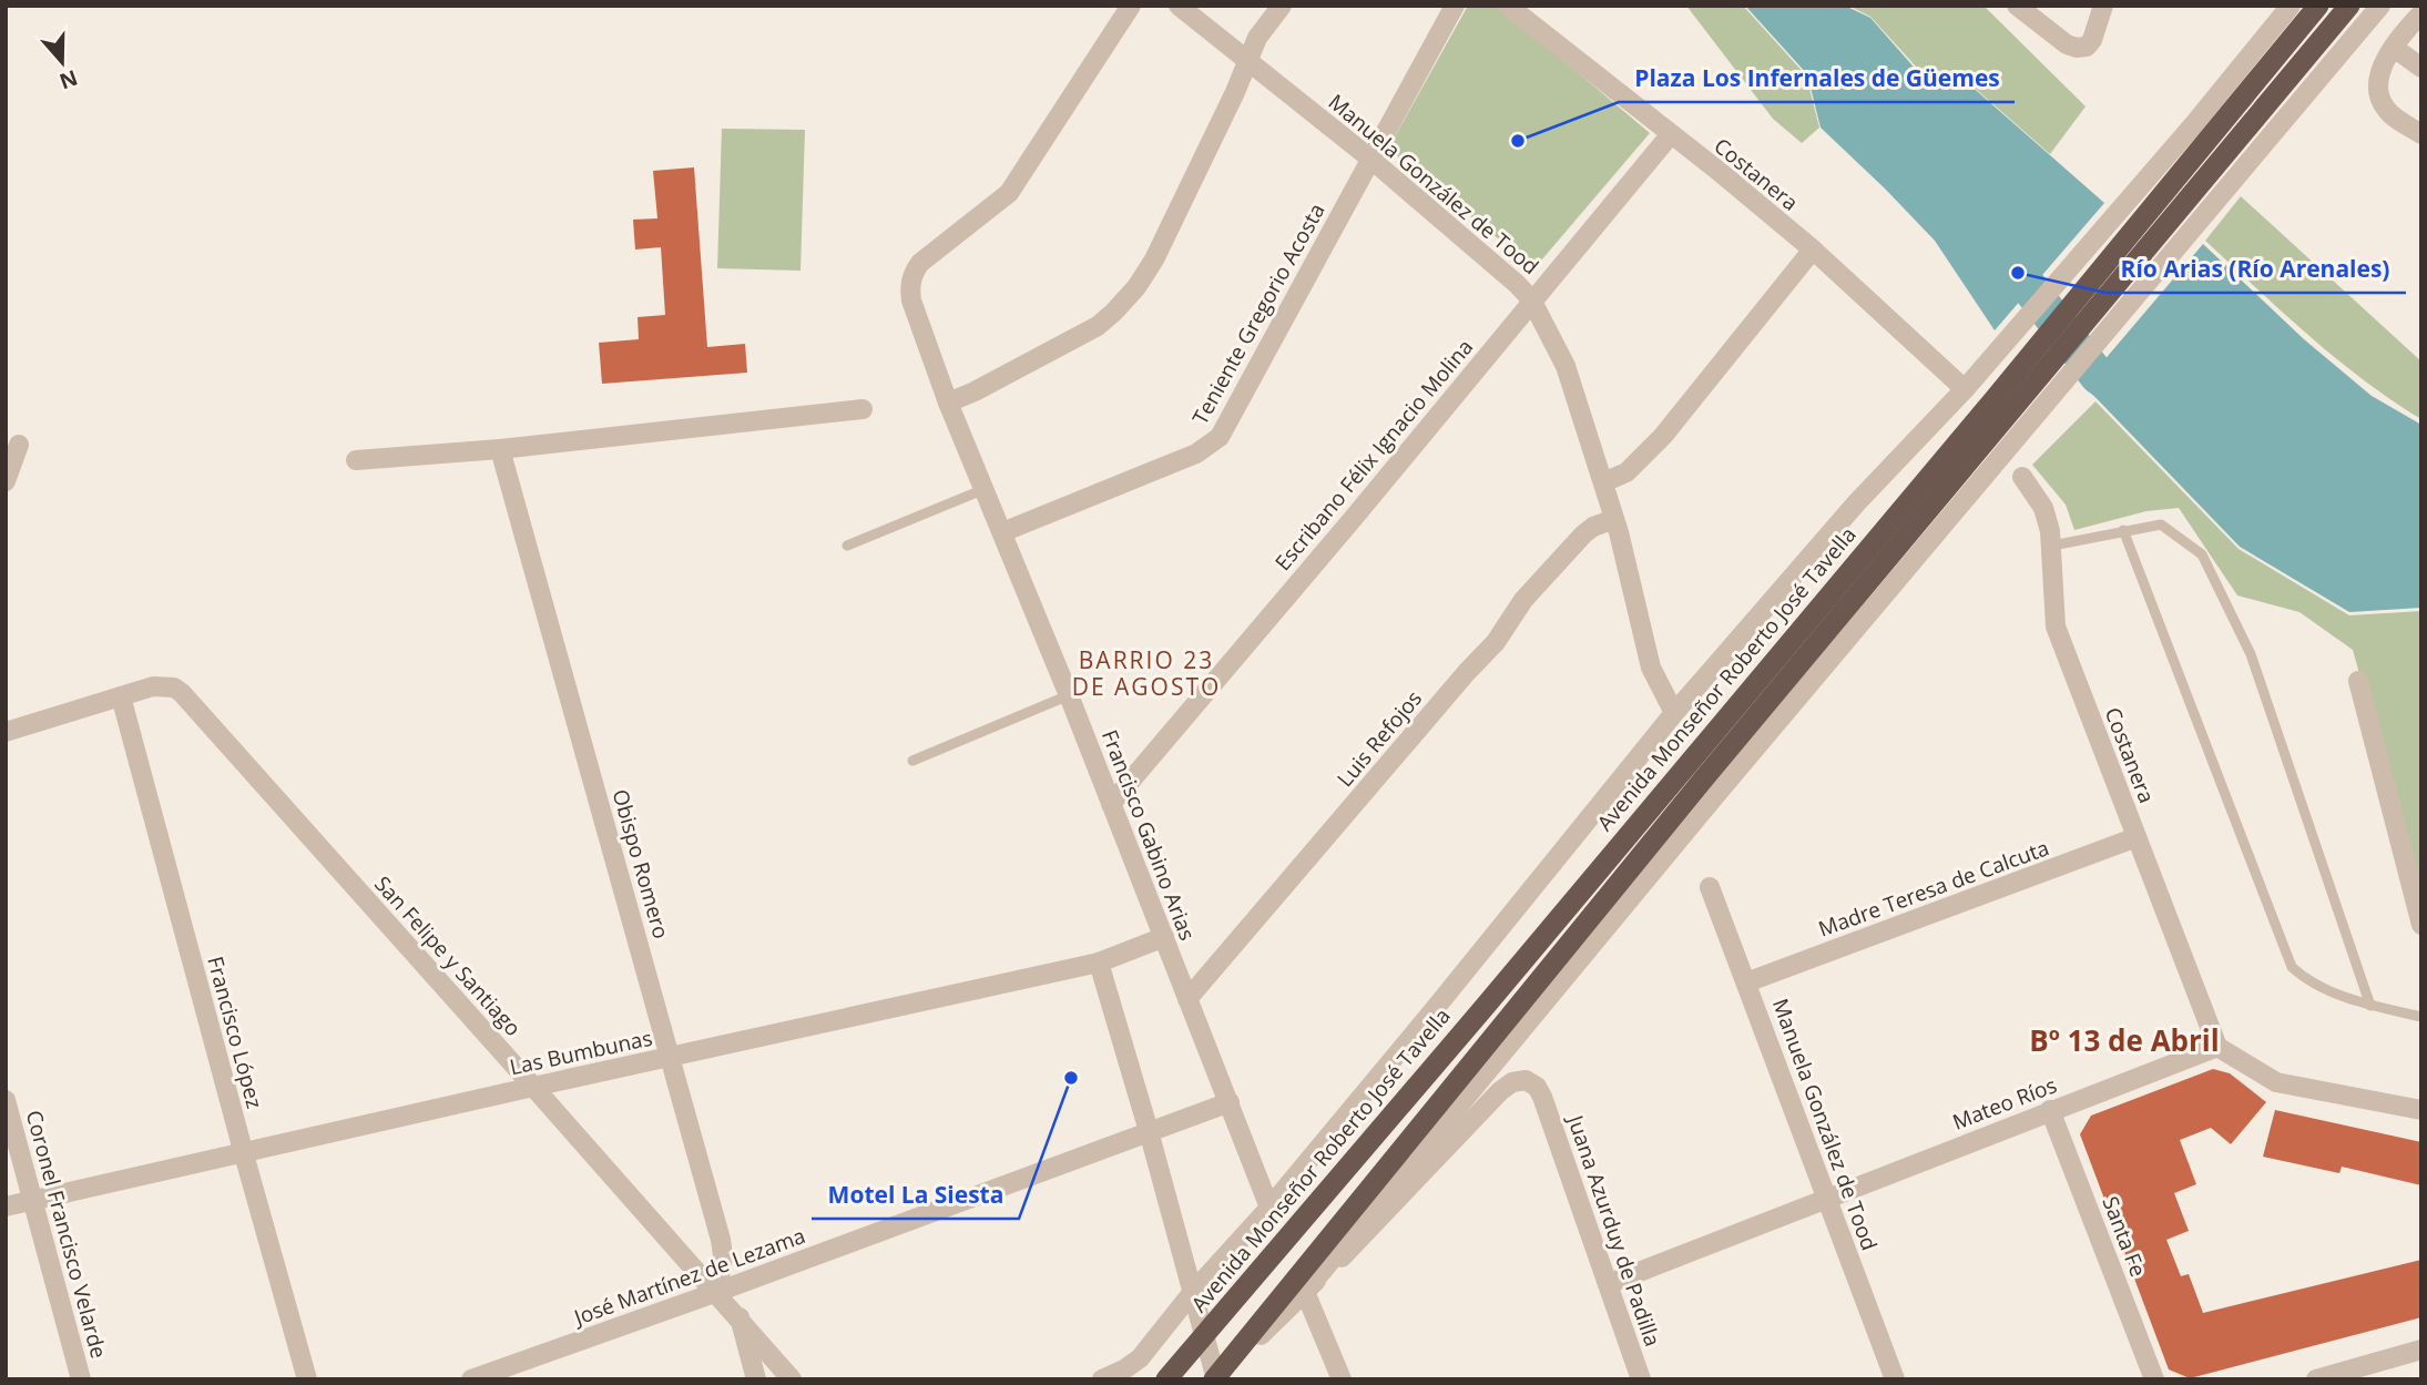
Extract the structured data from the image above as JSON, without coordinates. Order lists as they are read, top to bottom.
{
  "streets": {
    "highway": ["Avenida Monseñor Roberto José Tavella"],
    "street": [
      "Costanera",
      "Manuela González de Tood",
      "Teniente Gregorio Acosta",
      "Escribano Félix Ignacio Molina",
      "Luis Refojos",
      "Francisco Gabino Arias",
      "Obispo Romero",
      "Madre Teresa de Calcuta",
      "San Felipe y Santiago",
      "Francisco López",
      "Las Bumbunas",
      "Mateo Ríos",
      "Juana Azurduy de Padilla",
      "Coronel Francisco Velarde",
      "Santa Fe",
      "José Martínez de Lezama"
    ]
  },
  "crossings": [
    ["Costanera", "Escribano Félix Ignacio Molina"],
    ["Costanera", "Madre Teresa de Calcuta"],
    ["Costanera", "Mateo Ríos"],
    ["Manuela González de Tood", "Teniente Gregorio Acosta"],
    ["Manuela González de Tood", "Escribano Félix Ignacio Molina"],
    ["Manuela González de Tood", "Luis Refojos"],
    ["Manuela González de Tood", "Madre Teresa de Calcuta"],
    ["Manuela González de Tood", "Mateo Ríos"],
    ["Teniente Gregorio Acosta", "Francisco Gabino Arias"],
    ["Escribano Félix Ignacio Molina", "Francisco Gabino Arias"],
    ["Luis Refojos", "Francisco Gabino Arias"],
    ["Francisco Gabino Arias", "Las Bumbunas"],
    ["Francisco Gabino Arias", "José Martínez de Lezama"],
    ["Obispo Romero", "San Felipe y Santiago"],
    ["Obispo Romero", "Las Bumbunas"],
    ["Obispo Romero", "José Martínez de Lezama"],
    ["San Felipe y Santiago", "Francisco López"],
    ["San Felipe y Santiago", "Las Bumbunas"],
    ["San Felipe y Santiago", "José Martínez de Lezama"],
    ["Francisco López", "Las Bumbunas"],
    ["Las Bumbunas", "Coronel Francisco Velarde"],
    ["Mateo Ríos", "Juana Azurduy de Padilla"],
    ["Mateo Ríos", "Santa Fe"]
  ],
  "districts": ["BARRIO 23 DE AGOSTO", "Bº 13 de Abril"],
  "places": ["Plaza Los Infernales de Güemes", "Río Arias (Río Arenales)", "Motel La Siesta"],
  "north": "bottom"
}
